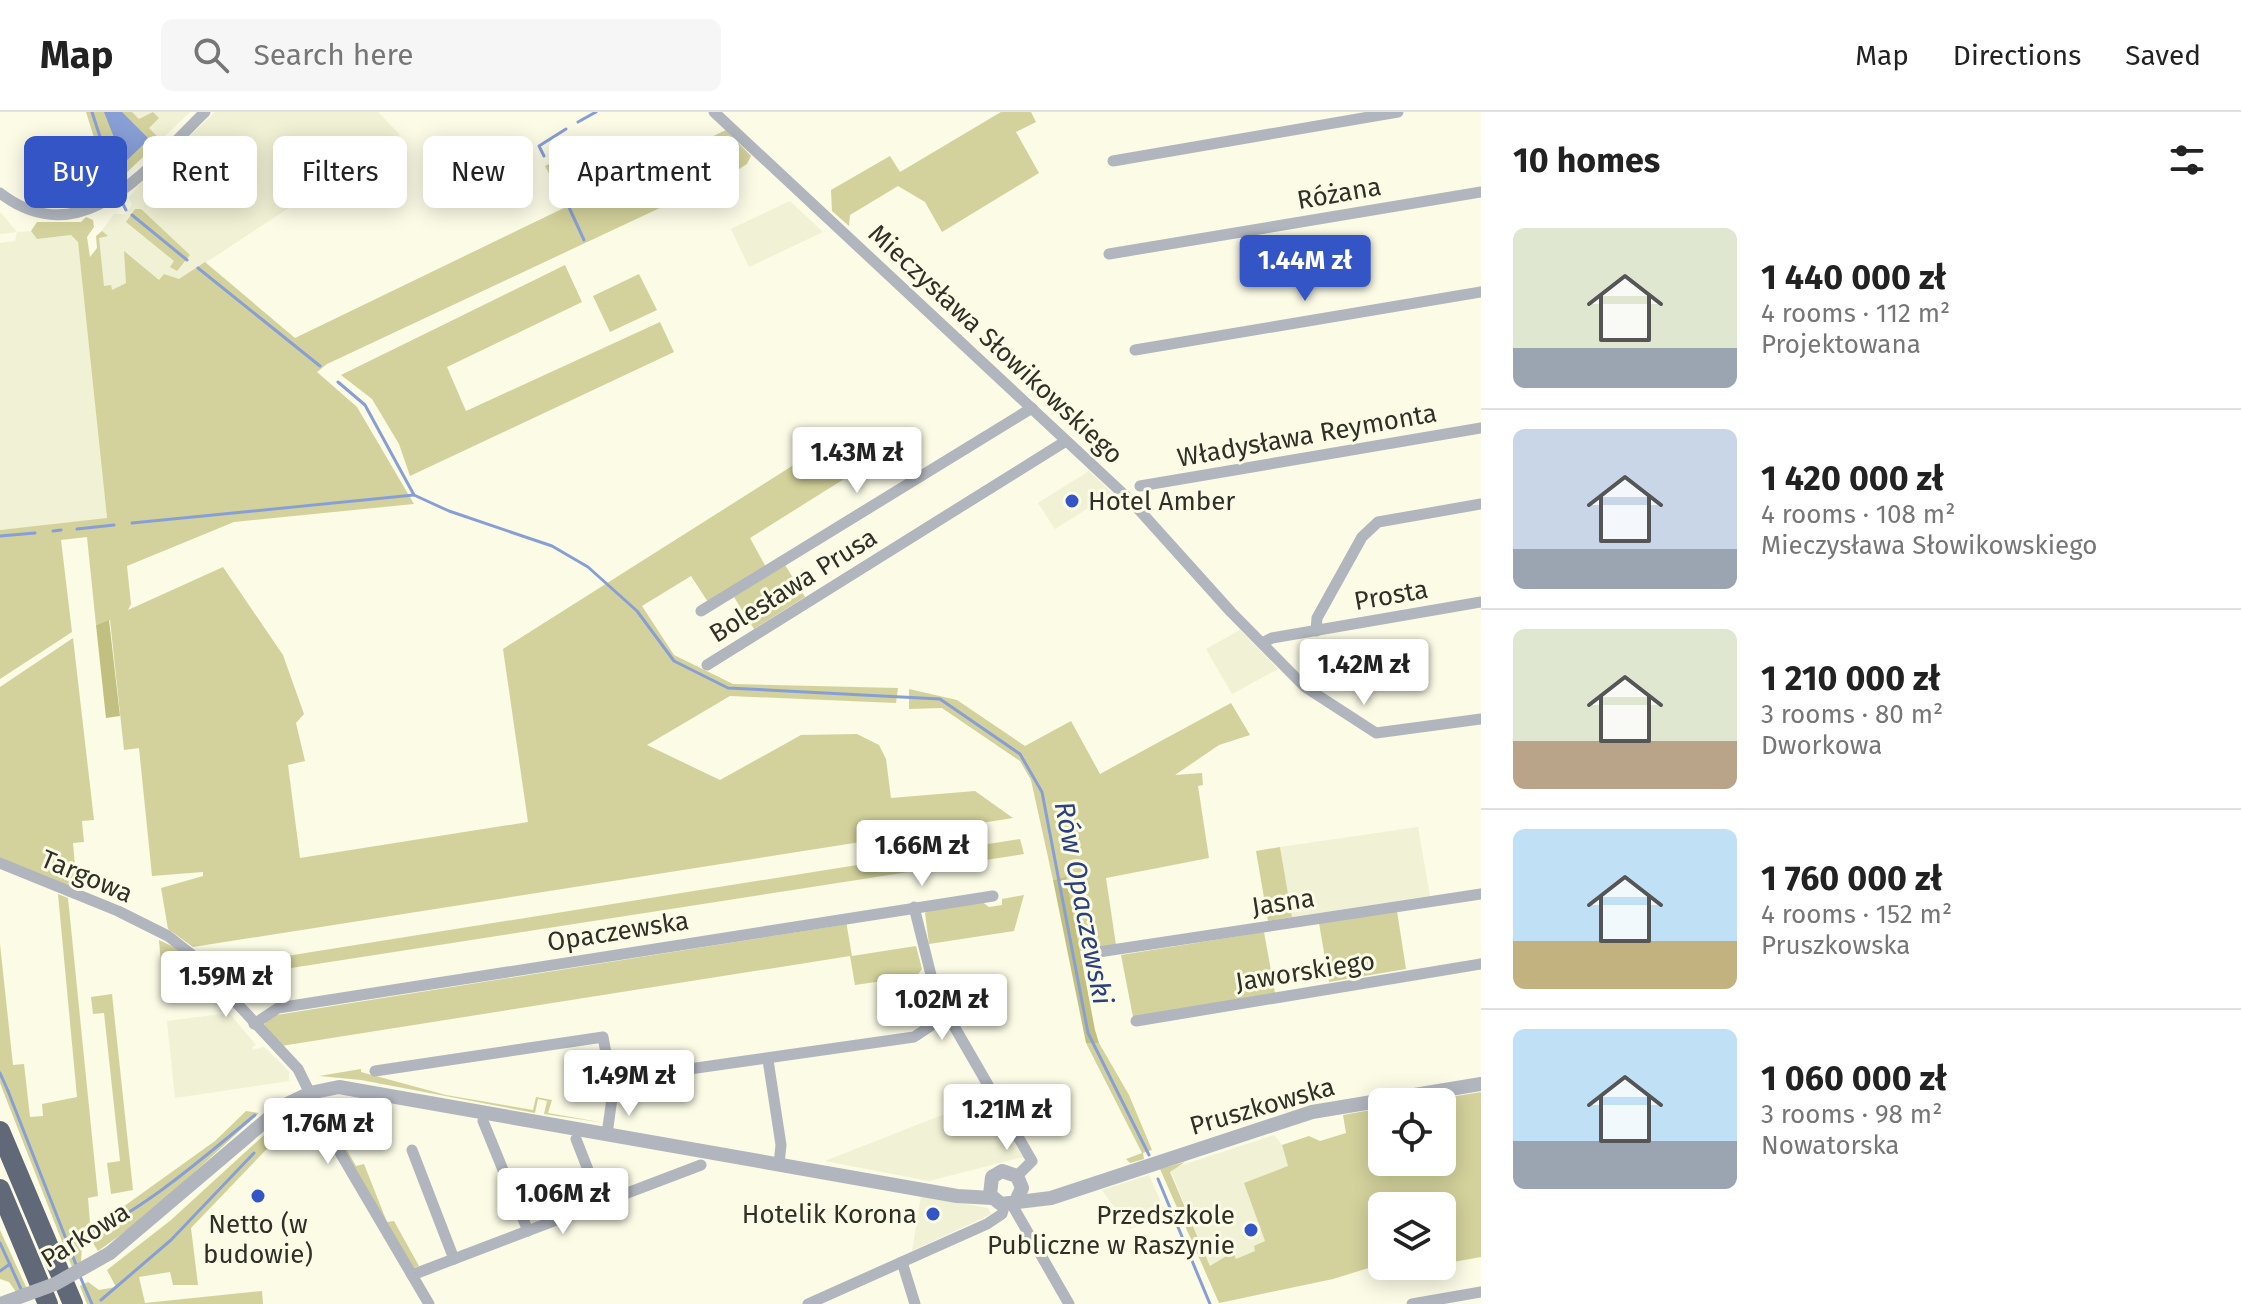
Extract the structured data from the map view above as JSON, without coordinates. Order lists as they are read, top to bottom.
{
  "streets": {
    "street": [
      "Różana",
      "Mieczysława Słowikowskiego",
      "Władysława Reymonta",
      "Bolesława Prusa",
      "Prosta",
      "Targowa",
      "Jasna",
      "Opaczewska",
      "Jaworskiego",
      "Pruszkowska",
      "Parkowa"
    ]
  },
  "crossings": [
    ["Mieczysława Słowikowskiego", "Bolesława Prusa"],
    ["Mieczysława Słowikowskiego", "Prosta"],
    ["Targowa", "Opaczewska"],
    ["Pruszkowska", "Parkowa"]
  ],
  "water": ["Rów Opaczewski"],
  "places": [
    "Hotel Amber",
    "Netto (w budowie)",
    "Hotelik Korona",
    "Przedszkole Publiczne w Raszynie"
  ],
  "page": {
    "header": "Map",
    "search": "Search here",
    "nav": ["Map", "Directions", "Saved"],
    "heading": "10 homes",
    "chip": [
      "Buy",
      "Rent",
      "Filters",
      "New",
      "Apartment"
    ],
    "list": [
      {
        "name": "1 440 000 zł",
        "note": "4 rooms · 112 m² · Projektowana"
      },
      {
        "name": "1 420 000 zł",
        "note": "4 rooms · 108 m² · Mieczysława Słowikowskiego"
      },
      {
        "name": "1 210 000 zł",
        "note": "3 rooms · 80 m² · Dworkowa"
      },
      {
        "name": "1 760 000 zł",
        "note": "4 rooms · 152 m² · Pruszkowska"
      },
      {
        "name": "1 060 000 zł",
        "note": "3 rooms · 98 m² · Nowatorska"
      }
    ],
    "price": [
      "1.44M zł",
      "1.43M zł",
      "1.42M zł",
      "1.66M zł",
      "1.59M zł",
      "1.02M zł",
      "1.49M zł",
      "1.21M zł",
      "1.76M zł",
      "1.06M zł"
    ]
  }
}
